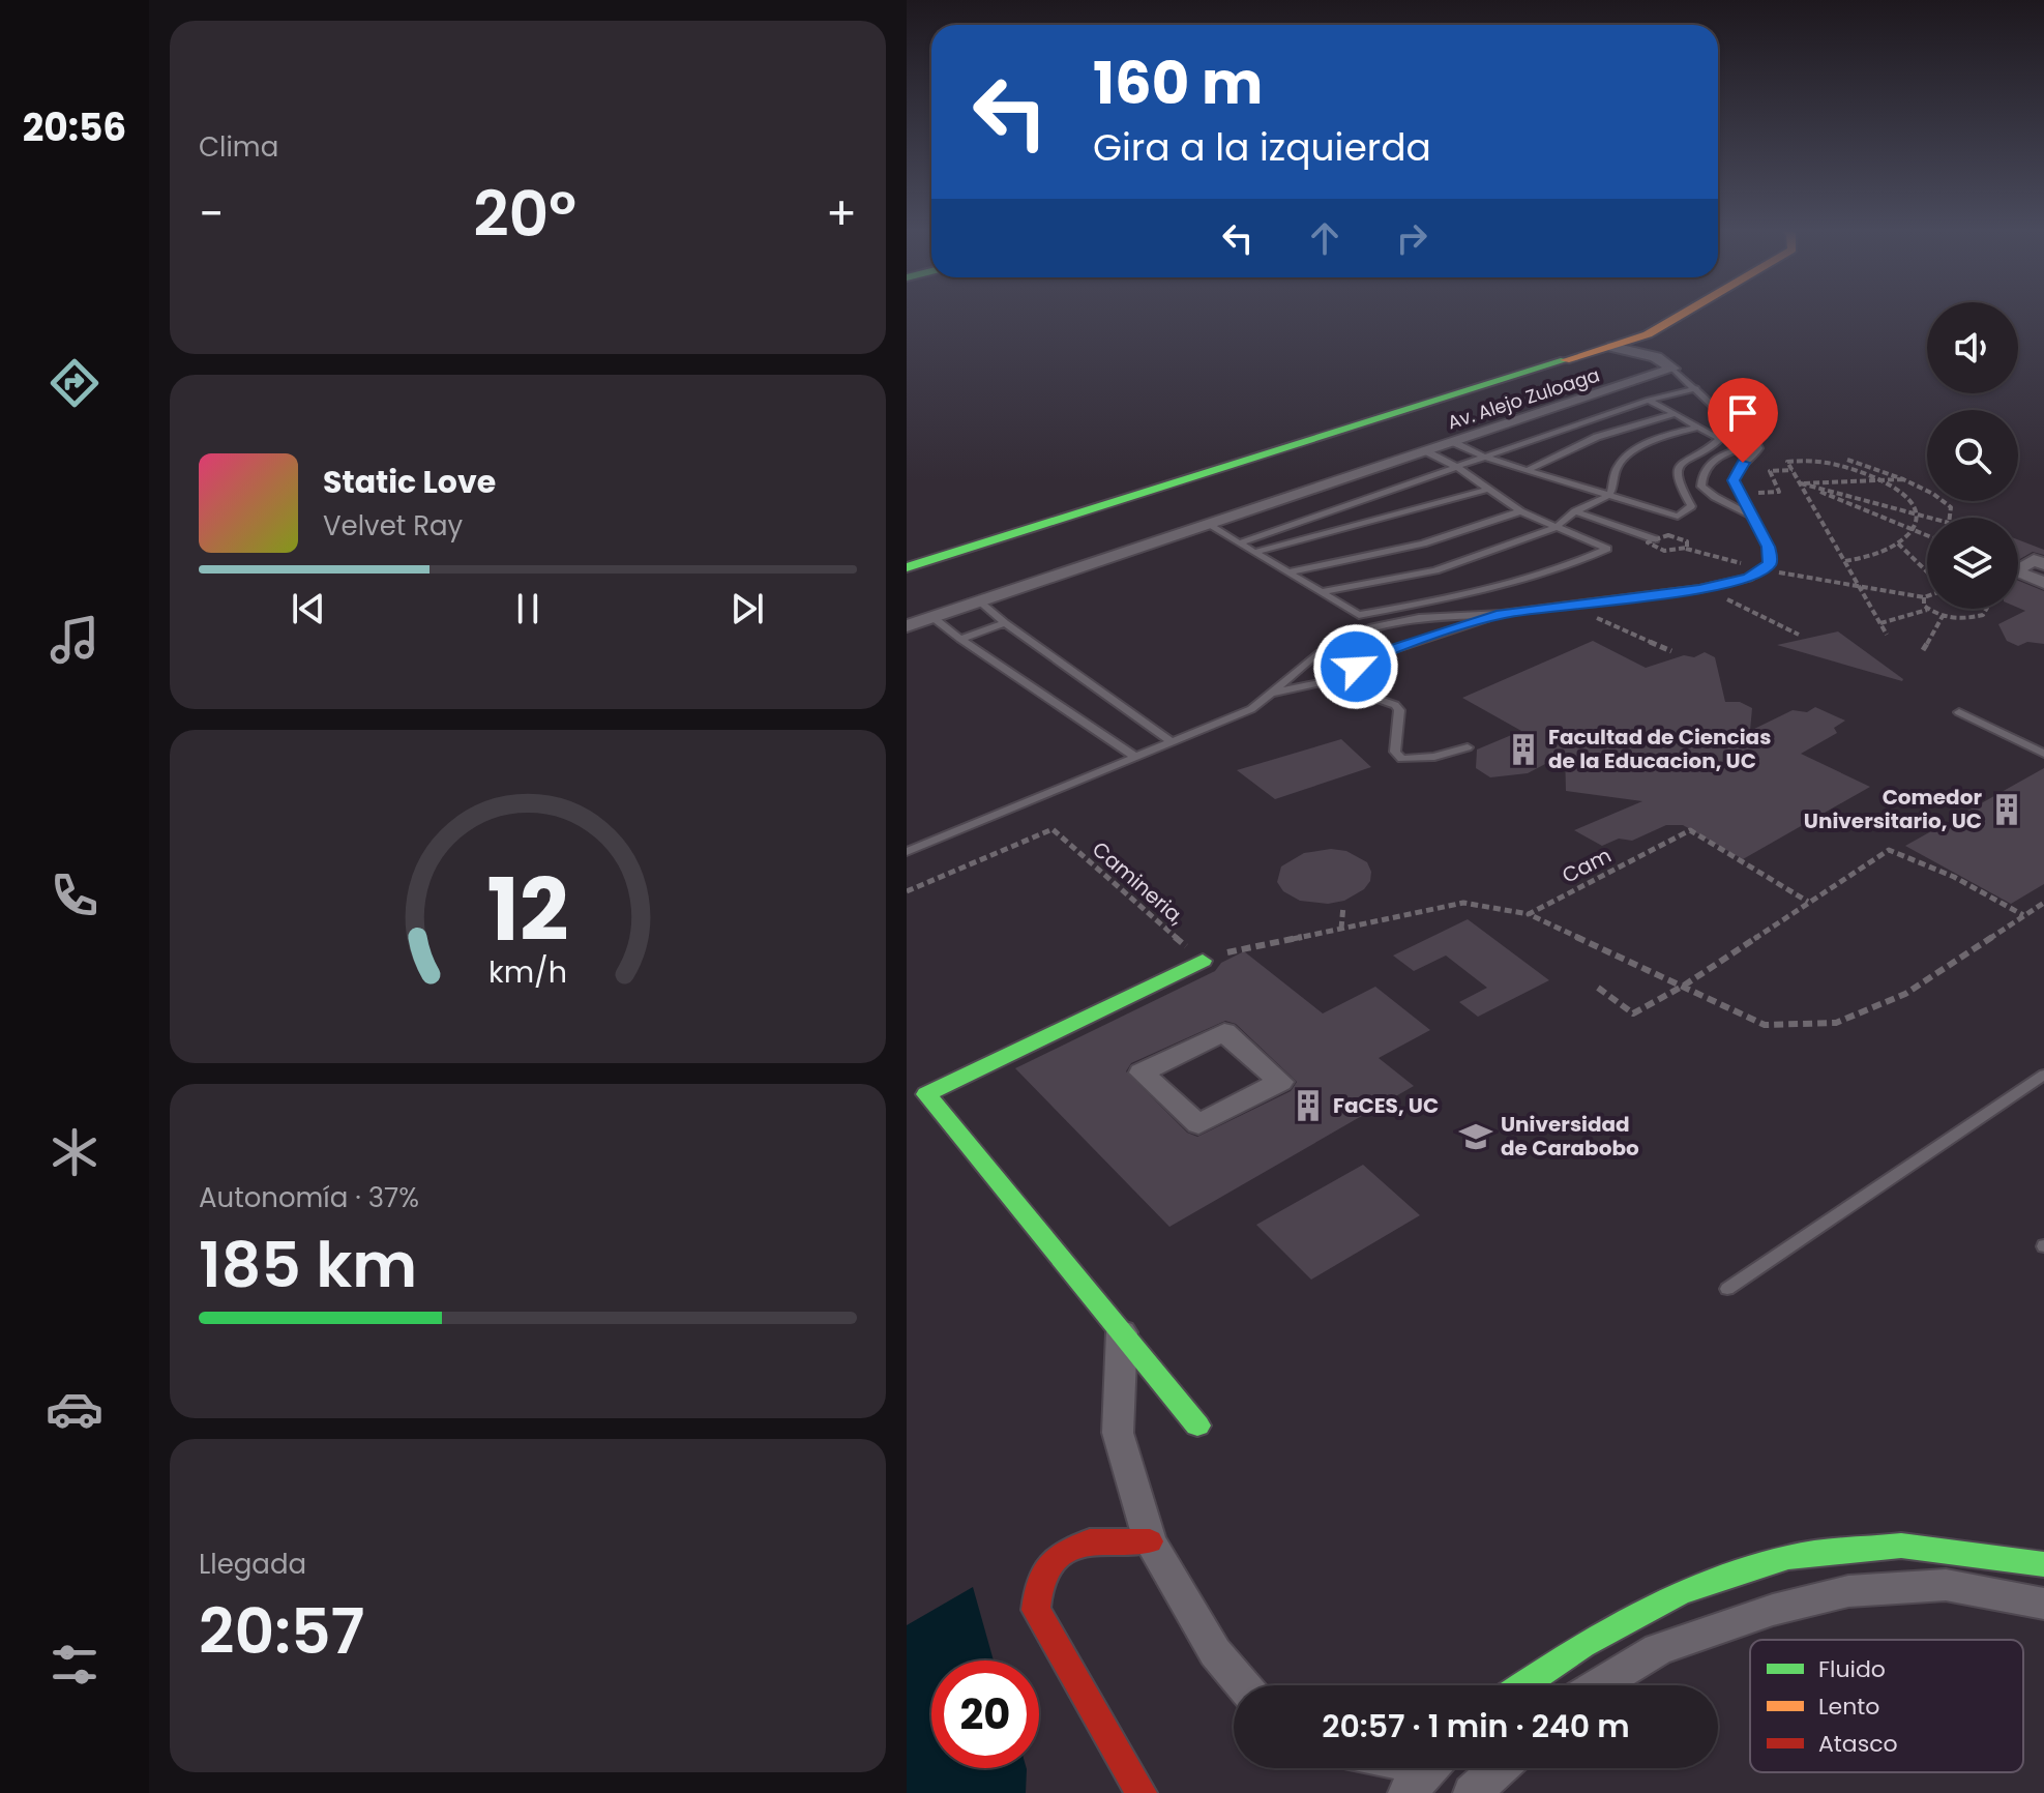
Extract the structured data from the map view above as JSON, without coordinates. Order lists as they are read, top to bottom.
{
  "streets": {
    "main road": ["Av. Alejo Zuloaga"],
    "path": ["Cam", "Camineria,"]
  },
  "places": {
    "building": ["Facultad de Ciencias de la Educacion, UC", "Comedor Universitario, UC", "FaCES, UC"],
    "school or university": ["Universidad de Carabobo"]
  },
  "legend": ["Fluido", "Lento", "Atasco"],
  "page": {
    "tabs": "20:56",
    "tile": [
      "Clima",
      ["Autonomía · 37%", "185 km"],
      ["Llegada", "20:57"]
    ],
    "turn": ["160 m", "Gira a la izquierda"],
    "heat": ["−", "20°", "+"],
    "song": ["Static Love", "Velvet Ray"],
    "limit": "20",
    "trip": "20:57 · 1 min · 240 m",
    "gauge": ["12", "km/h"]
  }
}
